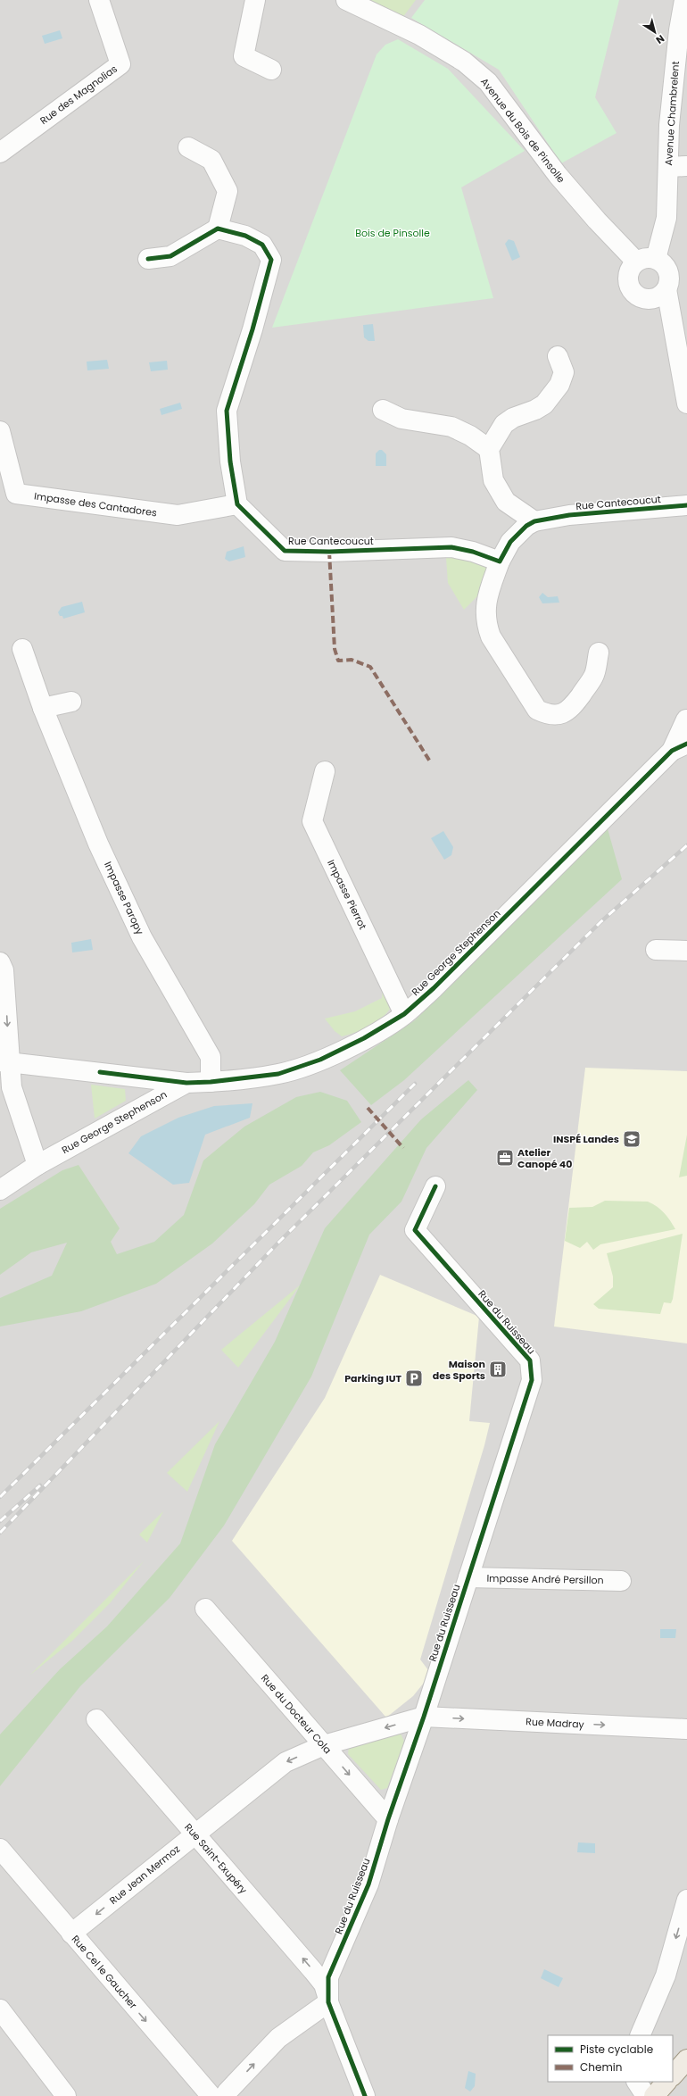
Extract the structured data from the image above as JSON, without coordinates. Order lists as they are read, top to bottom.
{
  "streets": {
    "street": [
      "Rue des Magnolias",
      "Avenue Chambrelent",
      "Avenue du Bois de Pinsolle",
      "Rue Cantecoucut",
      "Impasse des Cantadores",
      "Impasse Pierrot",
      "Impasse Paropy",
      "Rue George Stephenson",
      "Rue du Ruisseau",
      "Impasse André Persillon",
      "Rue du Docteur Cola",
      "Rue Madray",
      "Rue Saint-Exupéry",
      "Rue Jean Mermoz",
      "Rue Cel le Gaucher"
    ]
  },
  "crossings": [
    ["Avenue Chambrelent", "Avenue du Bois de Pinsolle"],
    ["Rue Cantecoucut", "Impasse des Cantadores"],
    ["Impasse Pierrot", "Rue George Stephenson"],
    ["Impasse Paropy", "Rue George Stephenson"],
    ["Rue du Ruisseau", "Impasse André Persillon"],
    ["Rue du Ruisseau", "Rue du Docteur Cola"],
    ["Rue du Ruisseau", "Rue Madray"],
    ["Rue du Ruisseau", "Rue Saint-Exupéry"],
    ["Rue du Docteur Cola", "Rue Jean Mermoz"],
    ["Rue Saint-Exupéry", "Rue Jean Mermoz"],
    ["Rue Jean Mermoz", "Rue Cel le Gaucher"]
  ],
  "one_way": [
    "Rue du Docteur Cola",
    "Rue Madray",
    "Rue Saint-Exupéry",
    "Rue Jean Mermoz"
  ],
  "parks": ["Bois de Pinsolle"],
  "places": {
    "school or university": ["INSPÉ Landes"],
    "office": ["Atelier Canopé 40"],
    "building": ["Maison des Sports"],
    "parking": ["Parking IUT"]
  },
  "legend": ["Piste cyclable", "Chemin"],
  "north": "bottom right"
}
